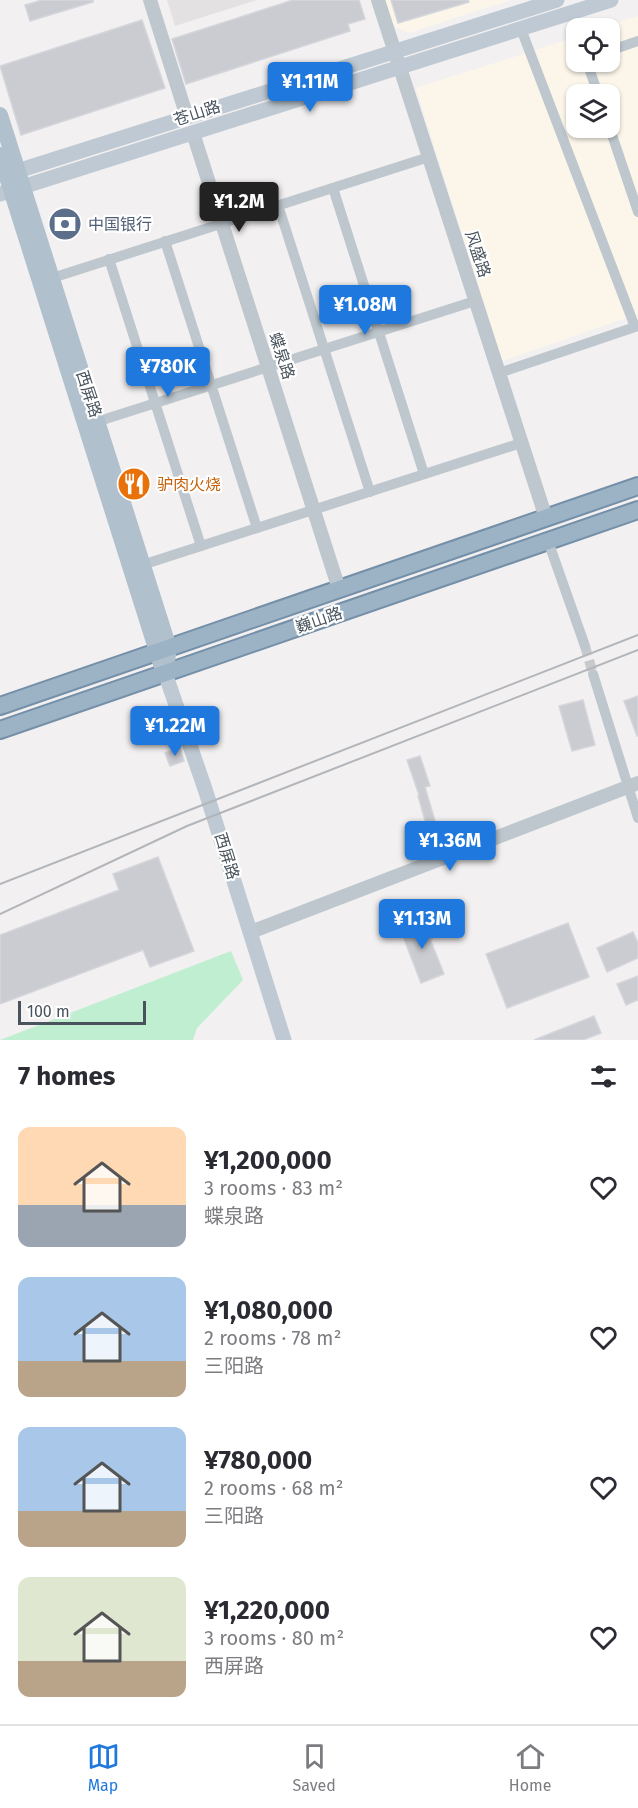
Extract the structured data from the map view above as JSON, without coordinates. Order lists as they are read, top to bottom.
{
  "streets": {
    "highway": ["巍山路"],
    "main road": ["苍山路", "西屏路"],
    "street": ["风盛路", "蝶泉路"]
  },
  "crossings": [
    ["苍山路", "风盛路"],
    ["苍山路", "蝶泉路"],
    ["苍山路", "西屏路"],
    ["风盛路", "巍山路"],
    ["蝶泉路", "巍山路"],
    ["西屏路", "巍山路"]
  ],
  "places": {
    "bank": ["中国银行"],
    "restaurant": ["驴肉火烧"]
  },
  "scale_bar": "100 m",
  "page": {
    "price": [
      "¥1.11M",
      "¥1.2M",
      "¥1.08M",
      "¥780K",
      "¥1.22M",
      "¥1.36M",
      "¥1.13M"
    ],
    "scale": "100 m",
    "heading": "7 homes",
    "list": [
      {
        "name": "¥1,200,000",
        "note": "3 rooms · 83 m² · 蝶泉路"
      },
      {
        "name": "¥1,080,000",
        "note": "2 rooms · 78 m² · 三阳路"
      },
      {
        "name": "¥780,000",
        "note": "2 rooms · 68 m² · 三阳路"
      },
      {
        "name": "¥1,220,000",
        "note": "3 rooms · 80 m² · 西屏路"
      }
    ],
    "tabs": ["Map", "Saved", "Home"]
  }
}
